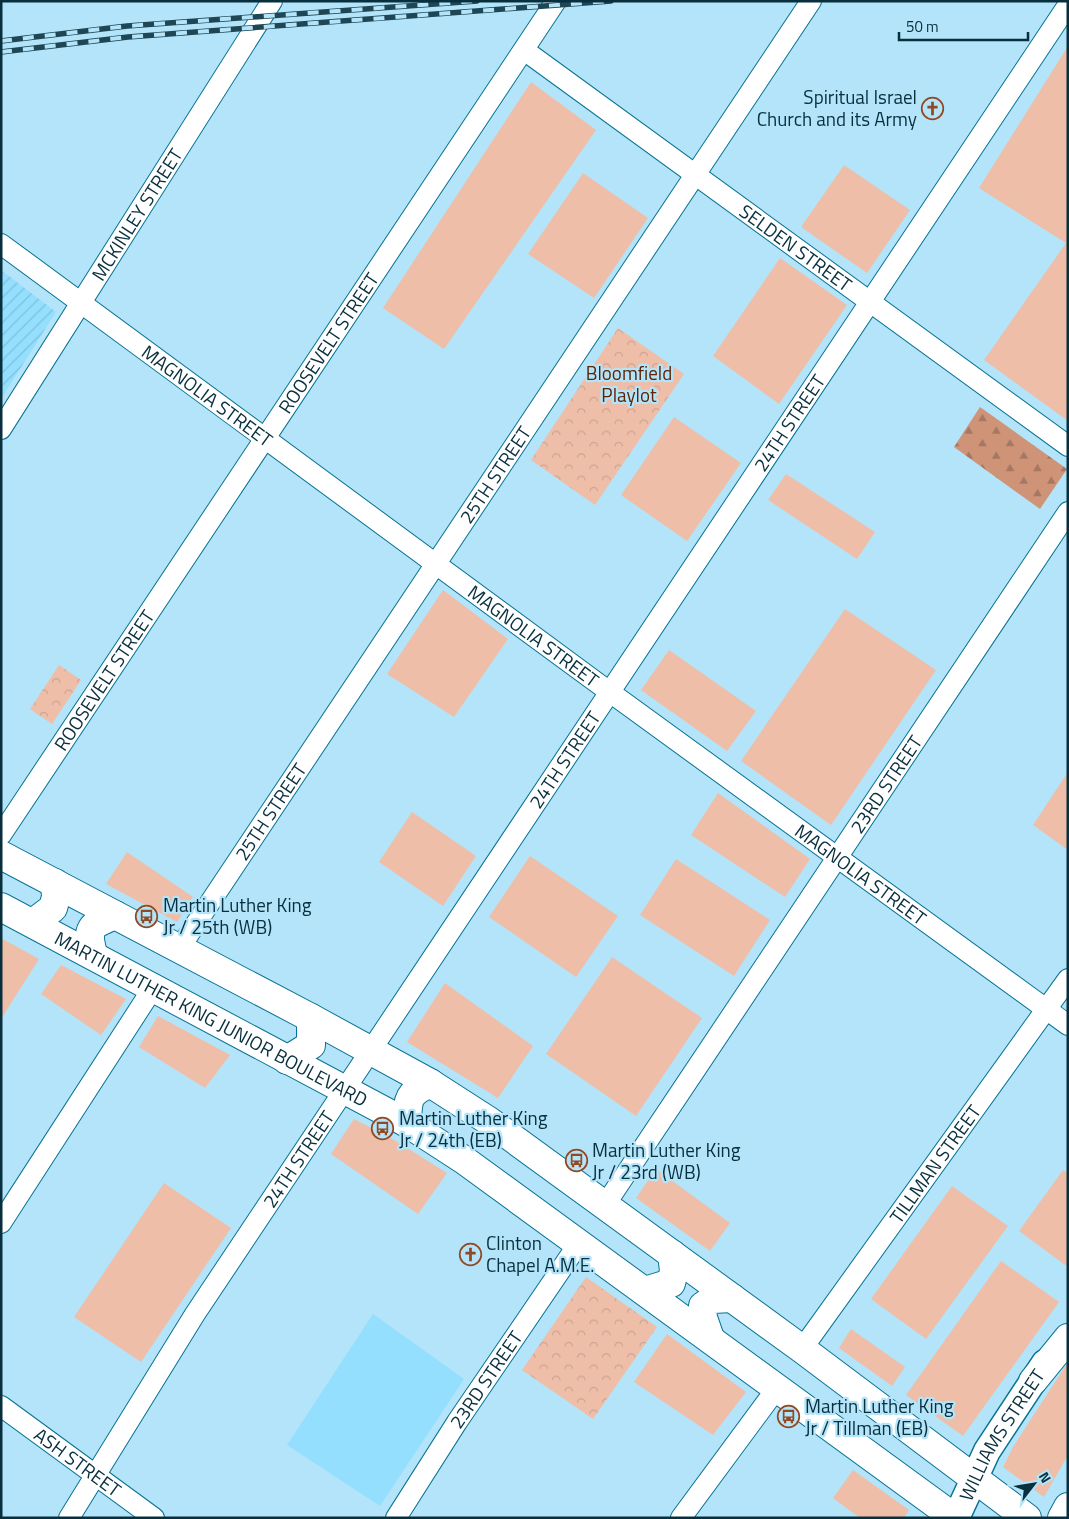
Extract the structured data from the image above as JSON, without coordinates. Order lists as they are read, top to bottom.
{
  "streets": {
    "main road": ["MARTIN LUTHER KING JUNIOR BOULEVARD"],
    "street": [
      "MCKINLEY STREET",
      "SELDEN STREET",
      "ROOSEVELT STREET",
      "MAGNOLIA STREET",
      "24TH STREET",
      "25TH STREET",
      "23RD STREET",
      "TILLMAN STREET",
      "WILLIAMS STREET",
      "ASH STREET"
    ]
  },
  "crossings": [
    ["MCKINLEY STREET", "MAGNOLIA STREET"],
    ["SELDEN STREET", "ROOSEVELT STREET"],
    ["SELDEN STREET", "24TH STREET"],
    ["SELDEN STREET", "25TH STREET"],
    ["ROOSEVELT STREET", "MAGNOLIA STREET"],
    ["MAGNOLIA STREET", "24TH STREET"],
    ["MAGNOLIA STREET", "25TH STREET"],
    ["MAGNOLIA STREET", "23RD STREET"],
    ["MAGNOLIA STREET", "TILLMAN STREET"],
    ["24TH STREET", "MARTIN LUTHER KING JUNIOR BOULEVARD"],
    ["24TH STREET", "ASH STREET"],
    ["23RD STREET", "MARTIN LUTHER KING JUNIOR BOULEVARD"],
    ["MARTIN LUTHER KING JUNIOR BOULEVARD", "WILLIAMS STREET"]
  ],
  "parks": ["Bloomfield Playlot"],
  "places": {
    "church": ["Spiritual Israel Church and its Army", "Clinton Chapel A.M.E."],
    "bus stop": [
      "Martin Luther King Jr / 25th (WB)",
      "Martin Luther King Jr / 24th (EB)",
      "Martin Luther King Jr / 23rd (WB)",
      "Martin Luther King Jr / Tillman (EB)"
    ]
  },
  "scale_bar": "50 m",
  "north": "top right"
}
